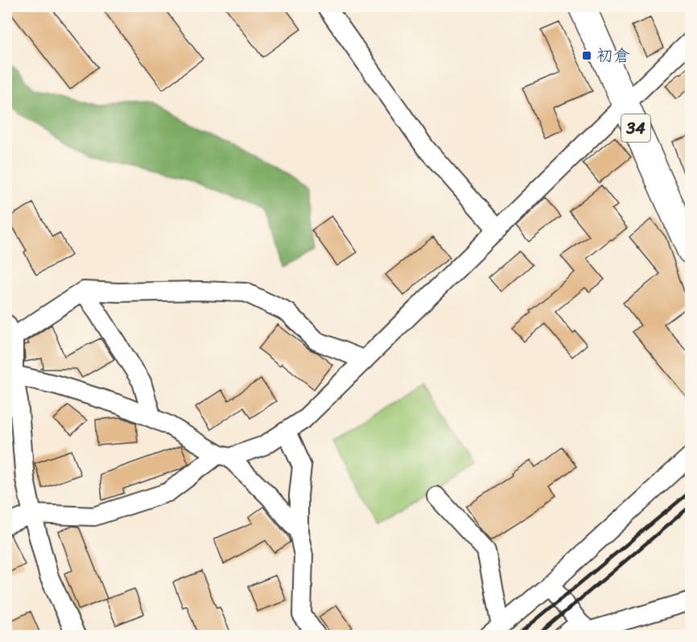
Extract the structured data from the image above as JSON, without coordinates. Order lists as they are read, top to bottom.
{
  "streets": {
    "main road": ["34"]
  },
  "places": {
    "transit": ["初倉"]
  }
}
